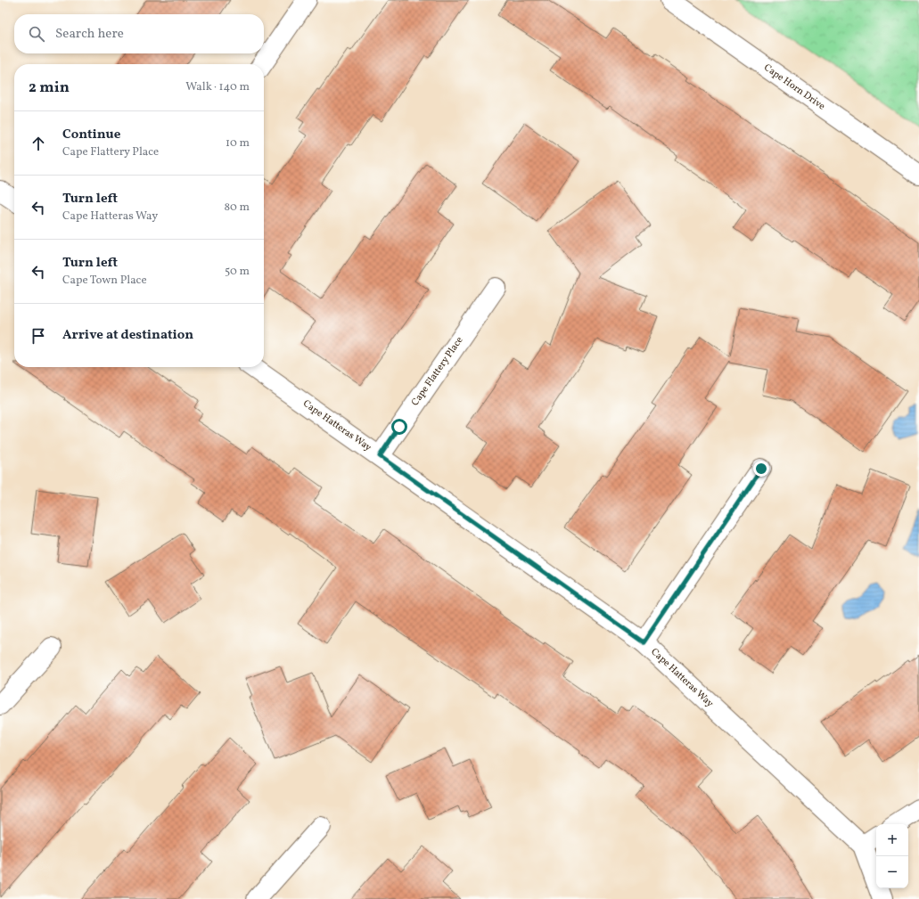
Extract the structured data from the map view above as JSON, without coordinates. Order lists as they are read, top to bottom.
{
  "streets": {
    "street": ["Cape Horn Drive", "Cape Flattery Place", "Cape Hatteras Way"]
  },
  "crossings": [
    ["Cape Flattery Place", "Cape Hatteras Way"]
  ],
  "page": {
    "search": "Search here",
    "heading": ["2 min", "Walk · 140 m"],
    "list": [
      ["Continue", "Cape Flattery Place", "10 m"],
      ["Turn left", "Cape Hatteras Way", "80 m"],
      ["Turn left", "Cape Town Place", "50 m"],
      "Arrive at destination"
    ],
    "map_buttons": ["+", "−"]
  }
}
